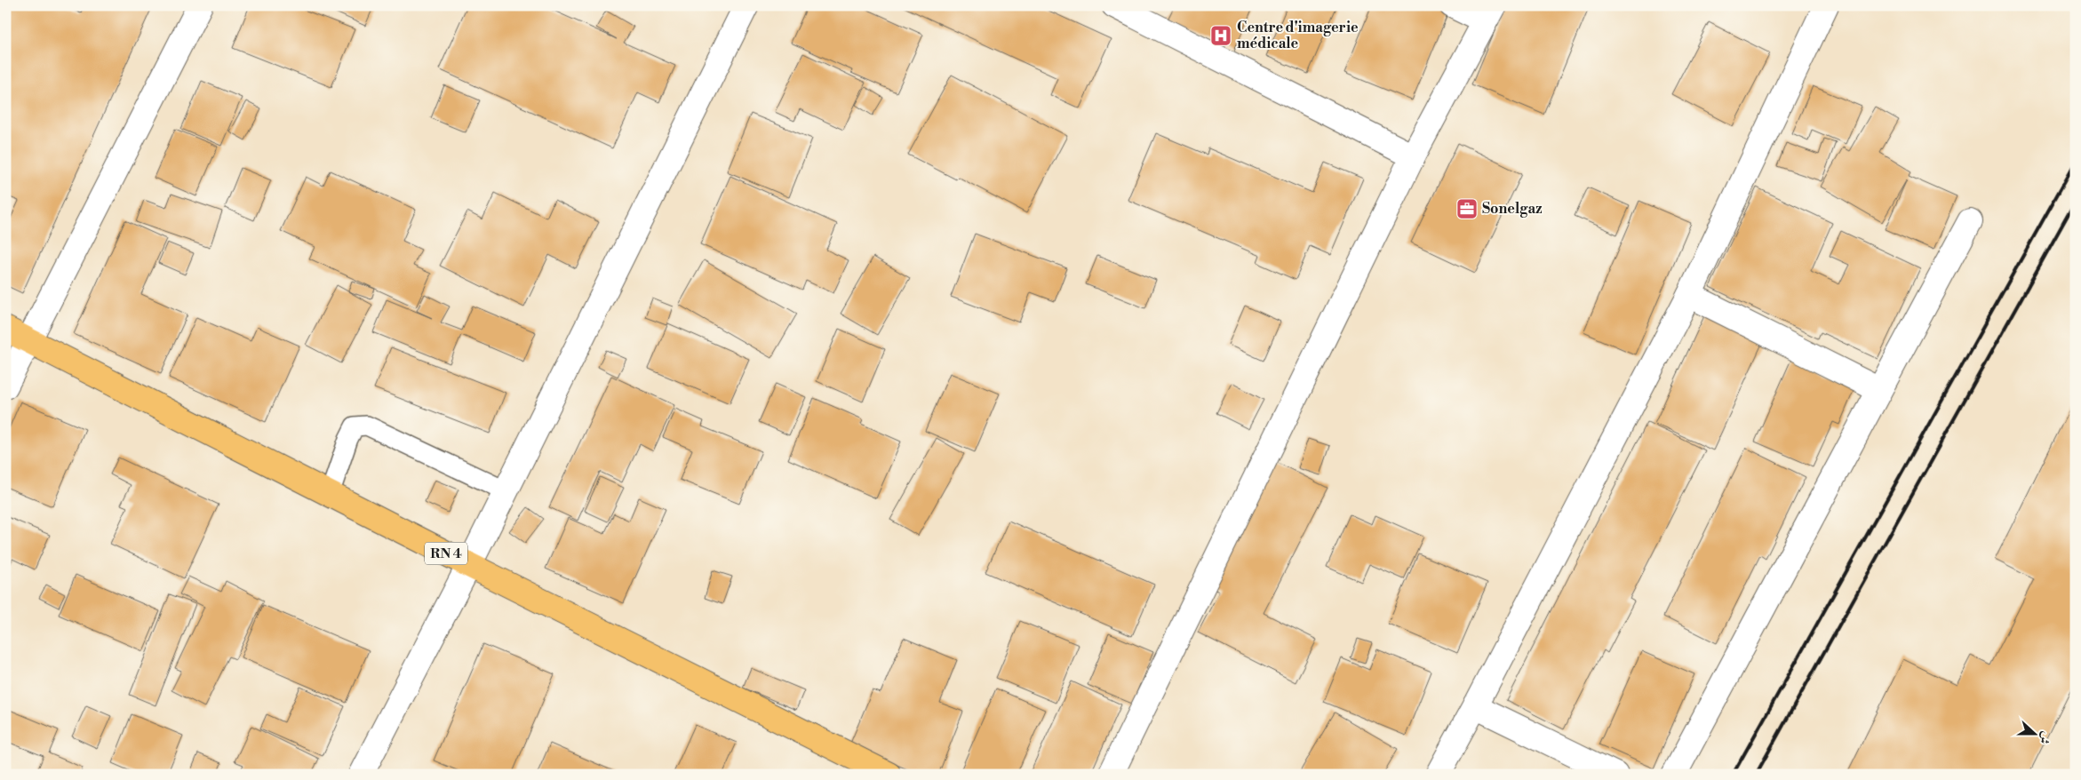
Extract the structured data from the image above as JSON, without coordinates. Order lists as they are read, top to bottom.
{
  "streets": {
    "main road": ["RN 4"]
  },
  "places": {
    "hospital": ["Centre d'imagerie médicale"],
    "office": ["Sonelgaz"]
  },
  "north": "right"
}
